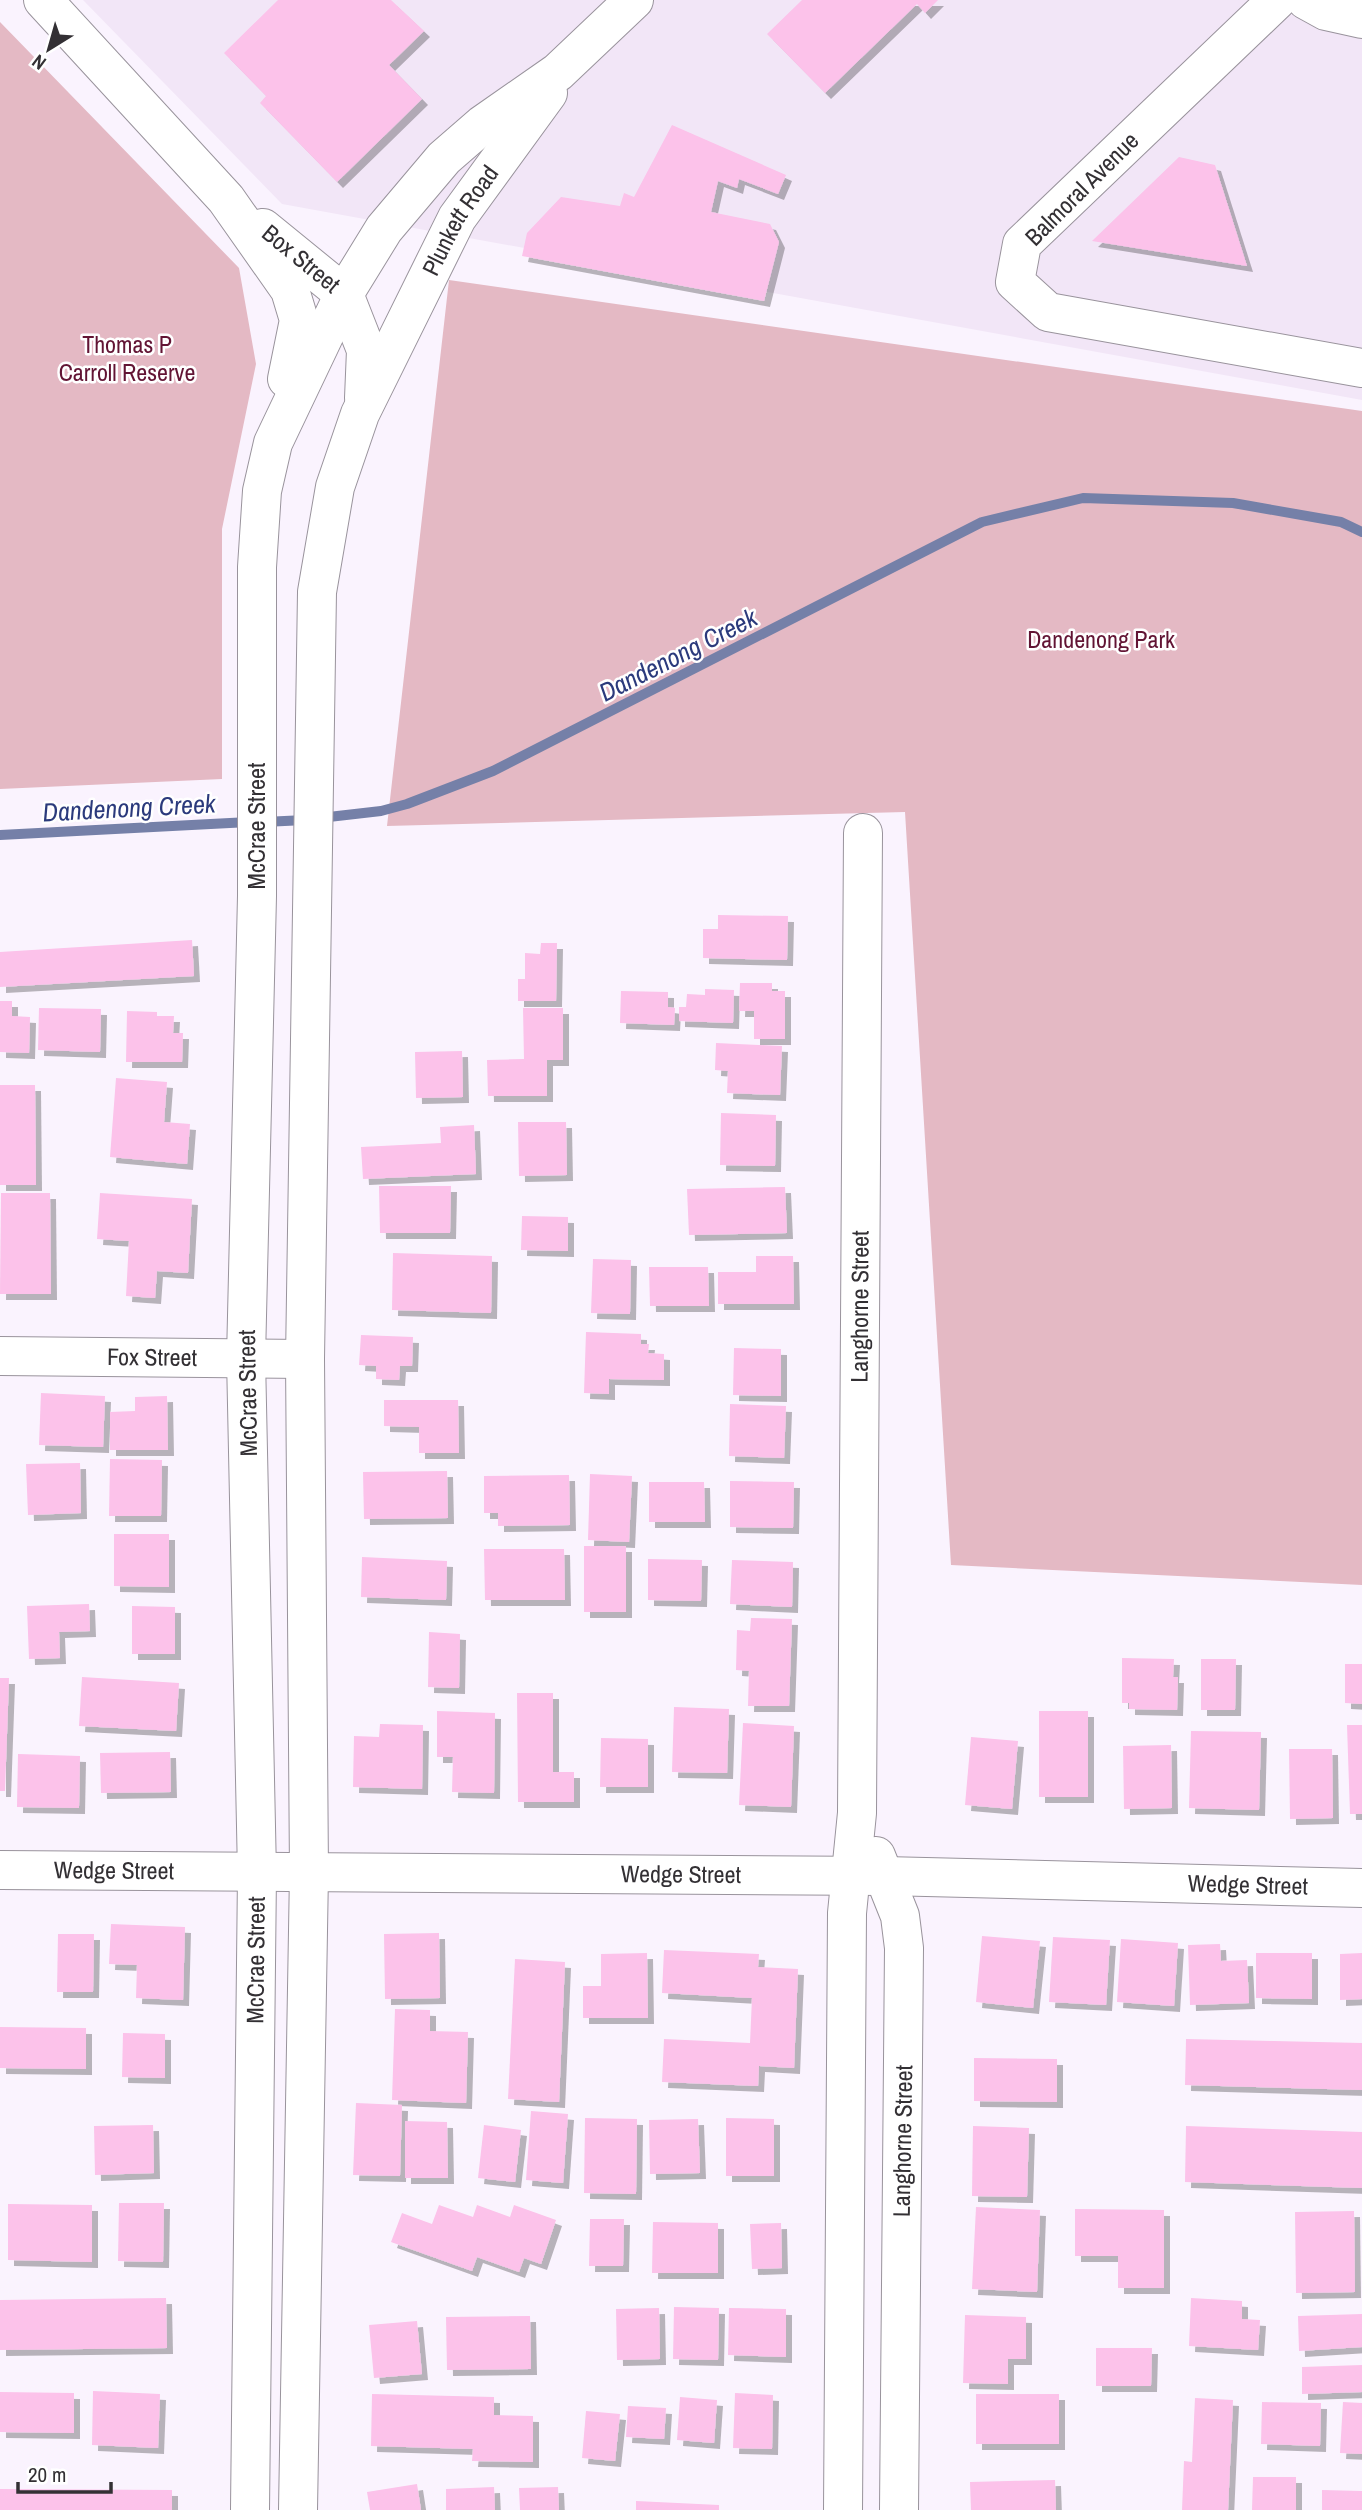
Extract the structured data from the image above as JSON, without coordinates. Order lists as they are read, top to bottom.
{
  "streets": {
    "main road": [
      "Balmoral Avenue",
      "Plunkett Road",
      "Box Street",
      "McCrae Street",
      "Langhorne Street",
      "Fox Street",
      "Wedge Street"
    ]
  },
  "crossings": [
    ["Plunkett Road", "Box Street"],
    ["Plunkett Road", "McCrae Street"],
    ["Box Street", "McCrae Street"],
    ["McCrae Street", "Fox Street"],
    ["McCrae Street", "Wedge Street"],
    ["Langhorne Street", "Wedge Street"]
  ],
  "water": ["Dandenong Creek"],
  "parks": ["Thomas P Carroll Reserve", "Dandenong Park"],
  "scale_bar": "20 m",
  "north": "bottom left"
}
